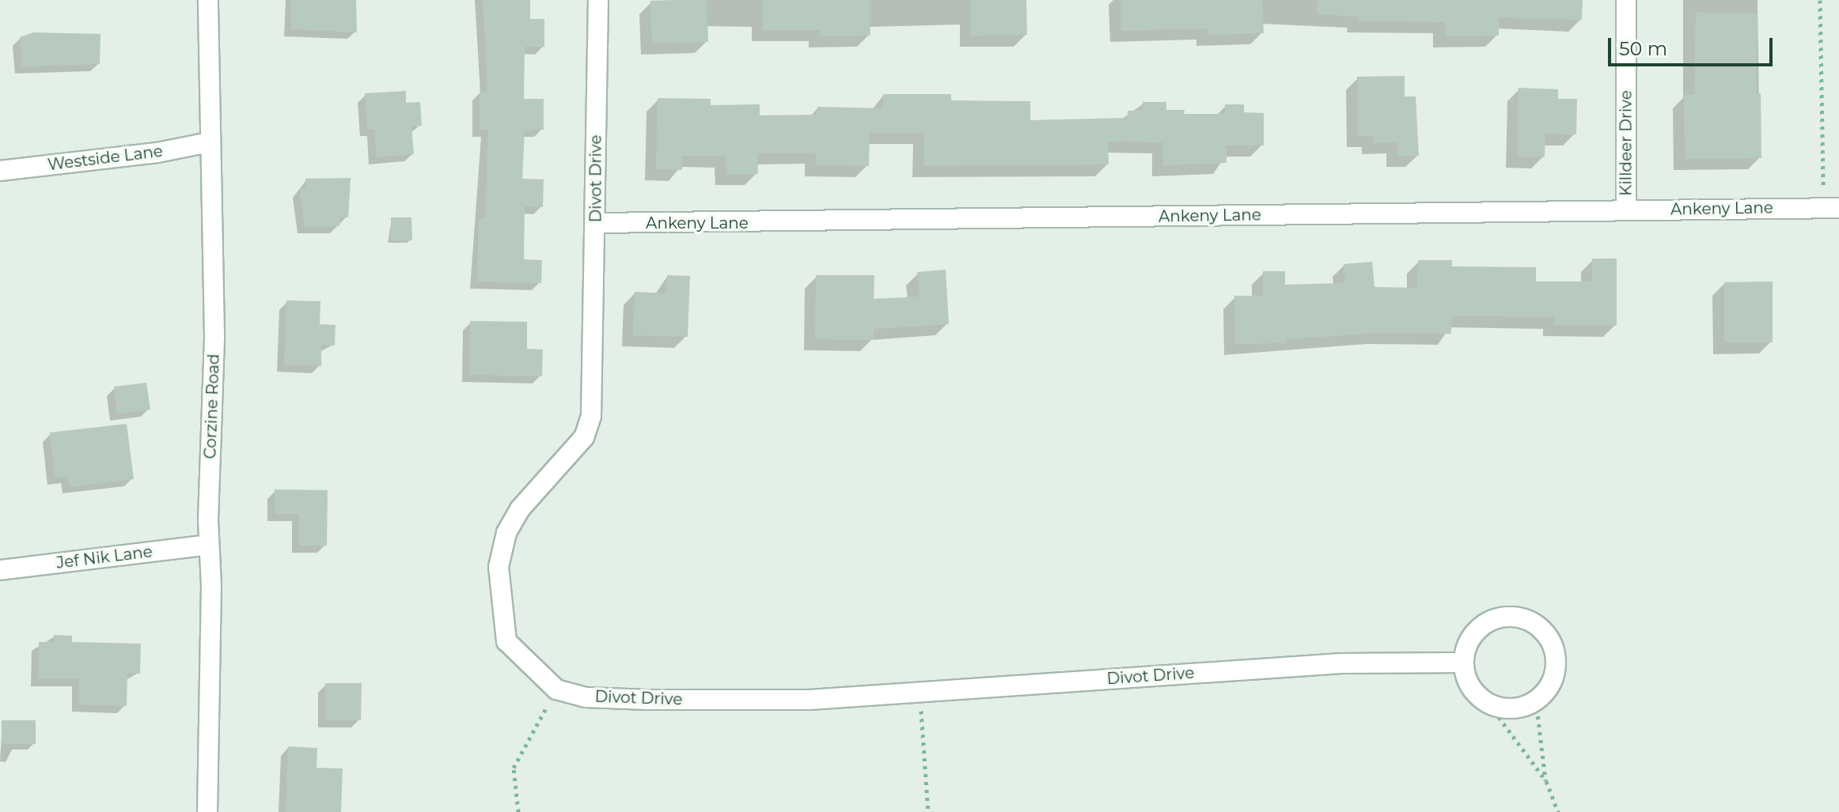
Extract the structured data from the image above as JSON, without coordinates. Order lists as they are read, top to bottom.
{
  "streets": {
    "street": [
      "Killdeer Drive",
      "Westside Lane",
      "Divot Drive",
      "Ankeny Lane",
      "Corzine Road",
      "Jef Nik Lane"
    ]
  },
  "crossings": [
    ["Killdeer Drive", "Ankeny Lane"],
    ["Westside Lane", "Corzine Road"],
    ["Divot Drive", "Ankeny Lane"],
    ["Corzine Road", "Jef Nik Lane"]
  ],
  "scale_bar": "50 m"
}
